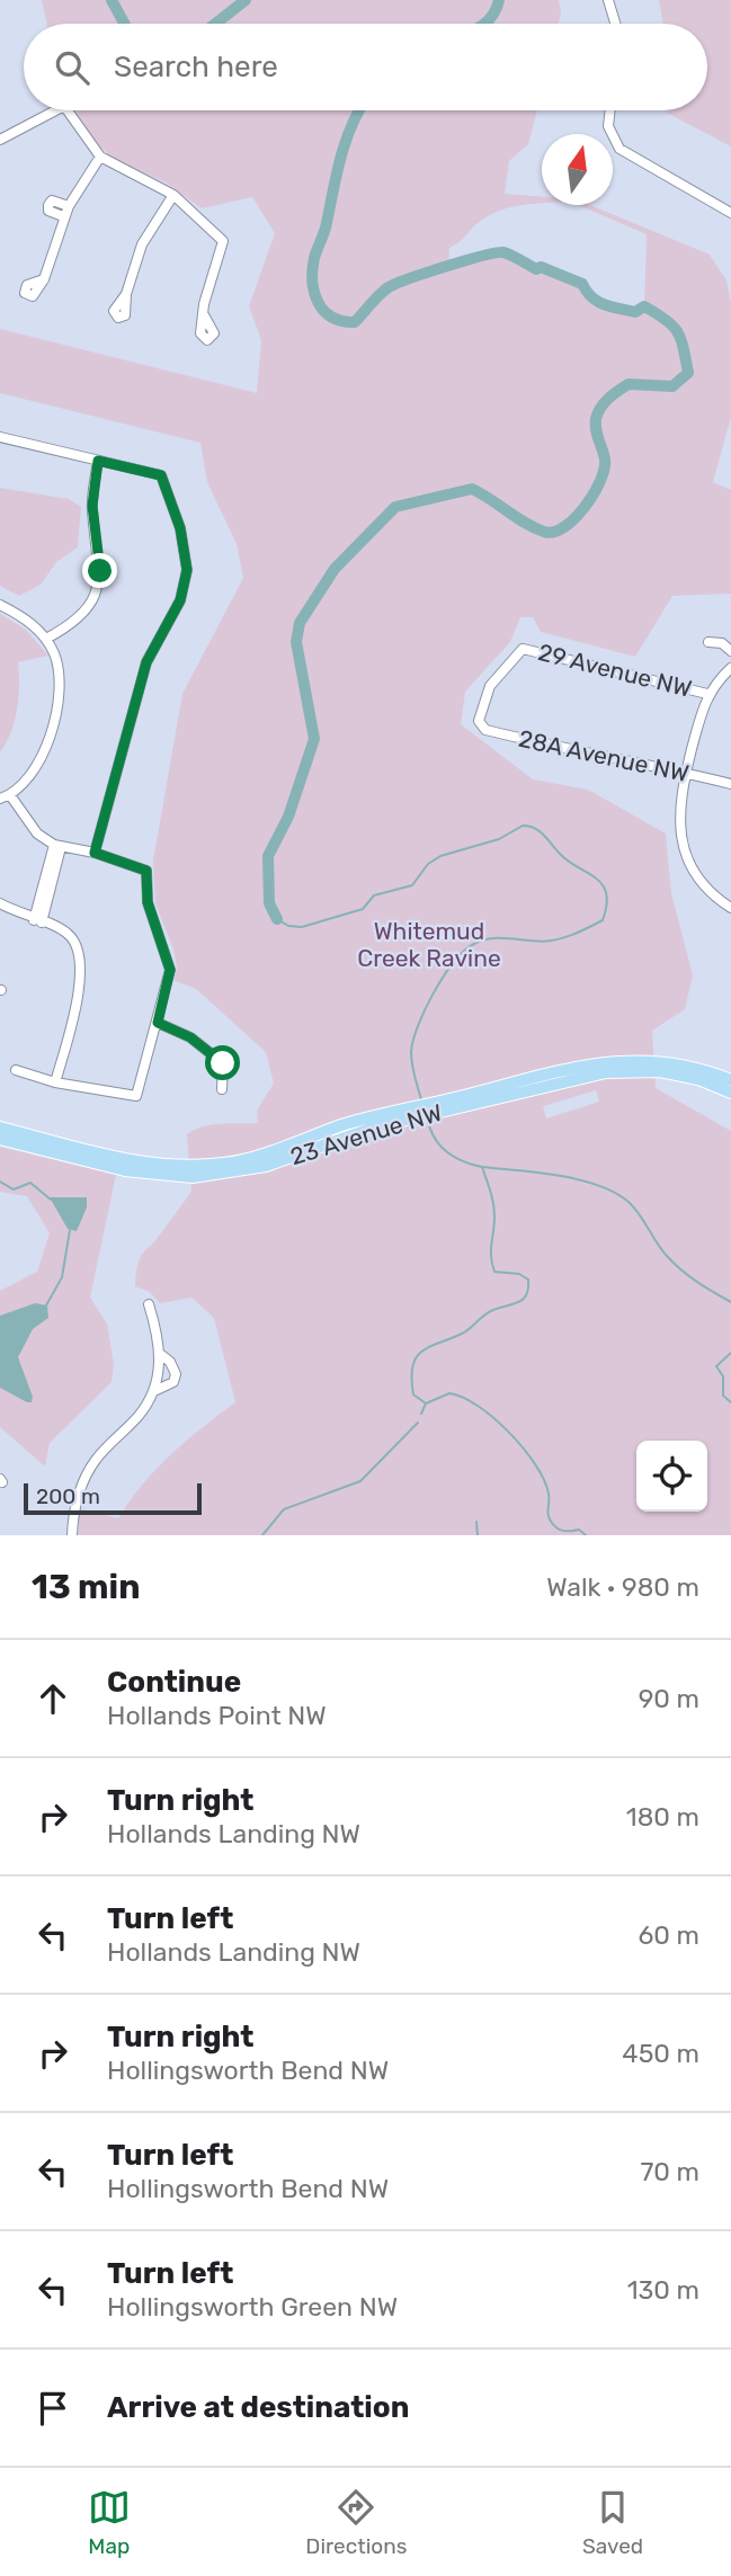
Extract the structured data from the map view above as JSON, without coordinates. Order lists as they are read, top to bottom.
{
  "streets": {
    "main road": ["23 Avenue NW"],
    "street": ["29 Avenue NW", "28A Avenue NW"]
  },
  "crossings": [
    ["29 Avenue NW", "28A Avenue NW"]
  ],
  "parks": ["Whitemud Creek Ravine"],
  "scale_bar": "200 m",
  "north": "top",
  "page": {
    "search": "Search here",
    "scale": "200 m",
    "heading": ["13 min", "Walk · 980 m"],
    "list": [
      ["Continue", "Hollands Point NW", "90 m"],
      ["Turn right", "Hollands Landing NW", "180 m"],
      ["Turn left", "Hollands Landing NW", "60 m"],
      ["Turn right", "Hollingsworth Bend NW", "450 m"],
      ["Turn left", "Hollingsworth Bend NW", "70 m"],
      ["Turn left", "Hollingsworth Green NW", "130 m"],
      "Arrive at destination"
    ],
    "nav": ["Map", "Directions", "Saved"]
  }
}
